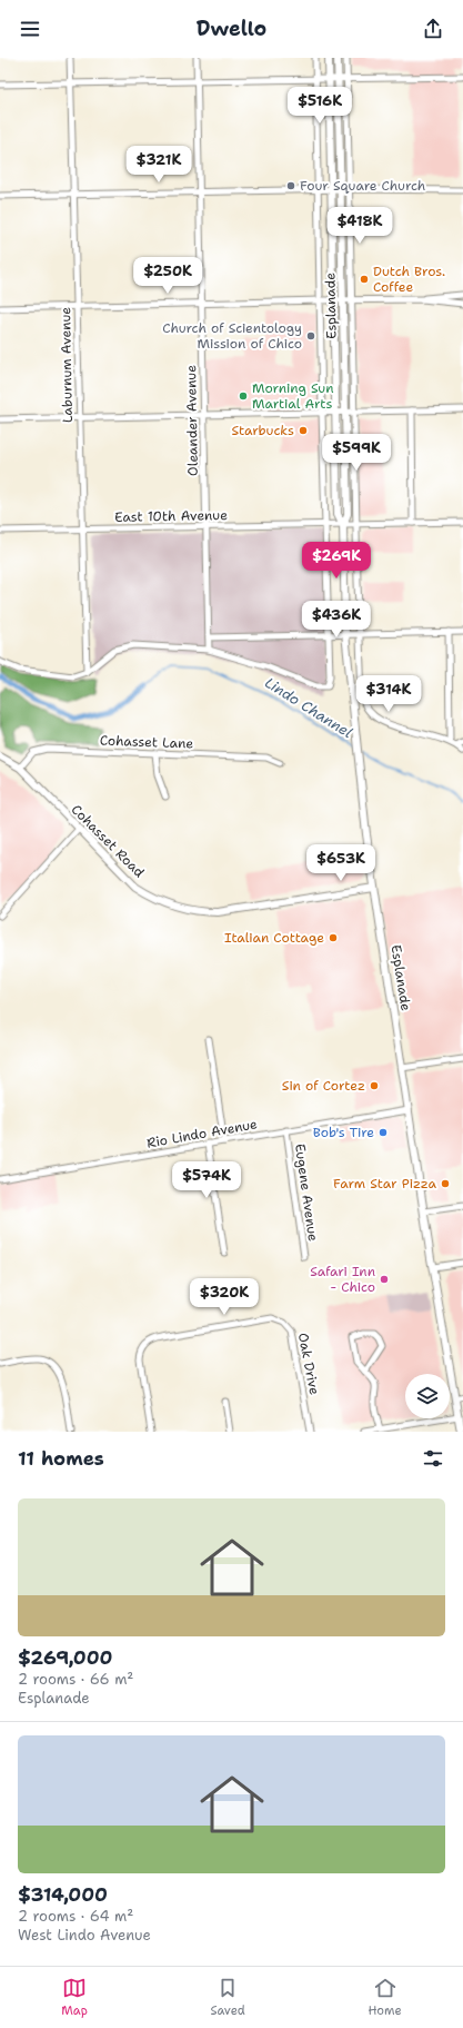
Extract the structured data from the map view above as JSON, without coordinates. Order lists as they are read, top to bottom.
{
  "streets": {
    "main road": ["Esplanade", "Cohasset Road"],
    "street": [
      "Laburnum Avenue",
      "Oleander Avenue",
      "East 10th Avenue",
      "Cohasset Lane",
      "Rio Lindo Avenue",
      "Eugene Avenue",
      "Oak Drive"
    ]
  },
  "crossings": [
    ["Esplanade", "East 10th Avenue"],
    ["Esplanade", "Cohasset Road"],
    ["Esplanade", "Rio Lindo Avenue"],
    ["Laburnum Avenue", "East 10th Avenue"],
    ["Oleander Avenue", "East 10th Avenue"],
    ["Cohasset Lane", "Cohasset Road"],
    ["Rio Lindo Avenue", "Eugene Avenue"]
  ],
  "water": ["Lindo Channel"],
  "places": [
    "Four Square Church",
    "Dutch Bros. Coffee",
    "Church of Scientology Mission of Chico",
    "Morning Sun Martial Arts",
    "Starbucks",
    "Italian Cottage",
    "Sin of Cortez",
    "Bob's Tire",
    "Farm Star Pizza",
    "Safari Inn - Chico"
  ],
  "page": {
    "header": "Dwello",
    "price": [
      "$516K",
      "$321K",
      "$418K",
      "$250K",
      "$599K",
      "$269K",
      "$436K",
      "$314K",
      "$653K",
      "$574K",
      "$320K"
    ],
    "heading": "11 homes",
    "list": [
      {
        "name": "$269,000",
        "note": "2 rooms · 66 m² · Esplanade"
      },
      {
        "name": "$314,000",
        "note": "2 rooms · 64 m² · West Lindo Avenue"
      }
    ],
    "tabs": ["Map", "Saved", "Home"]
  }
}
